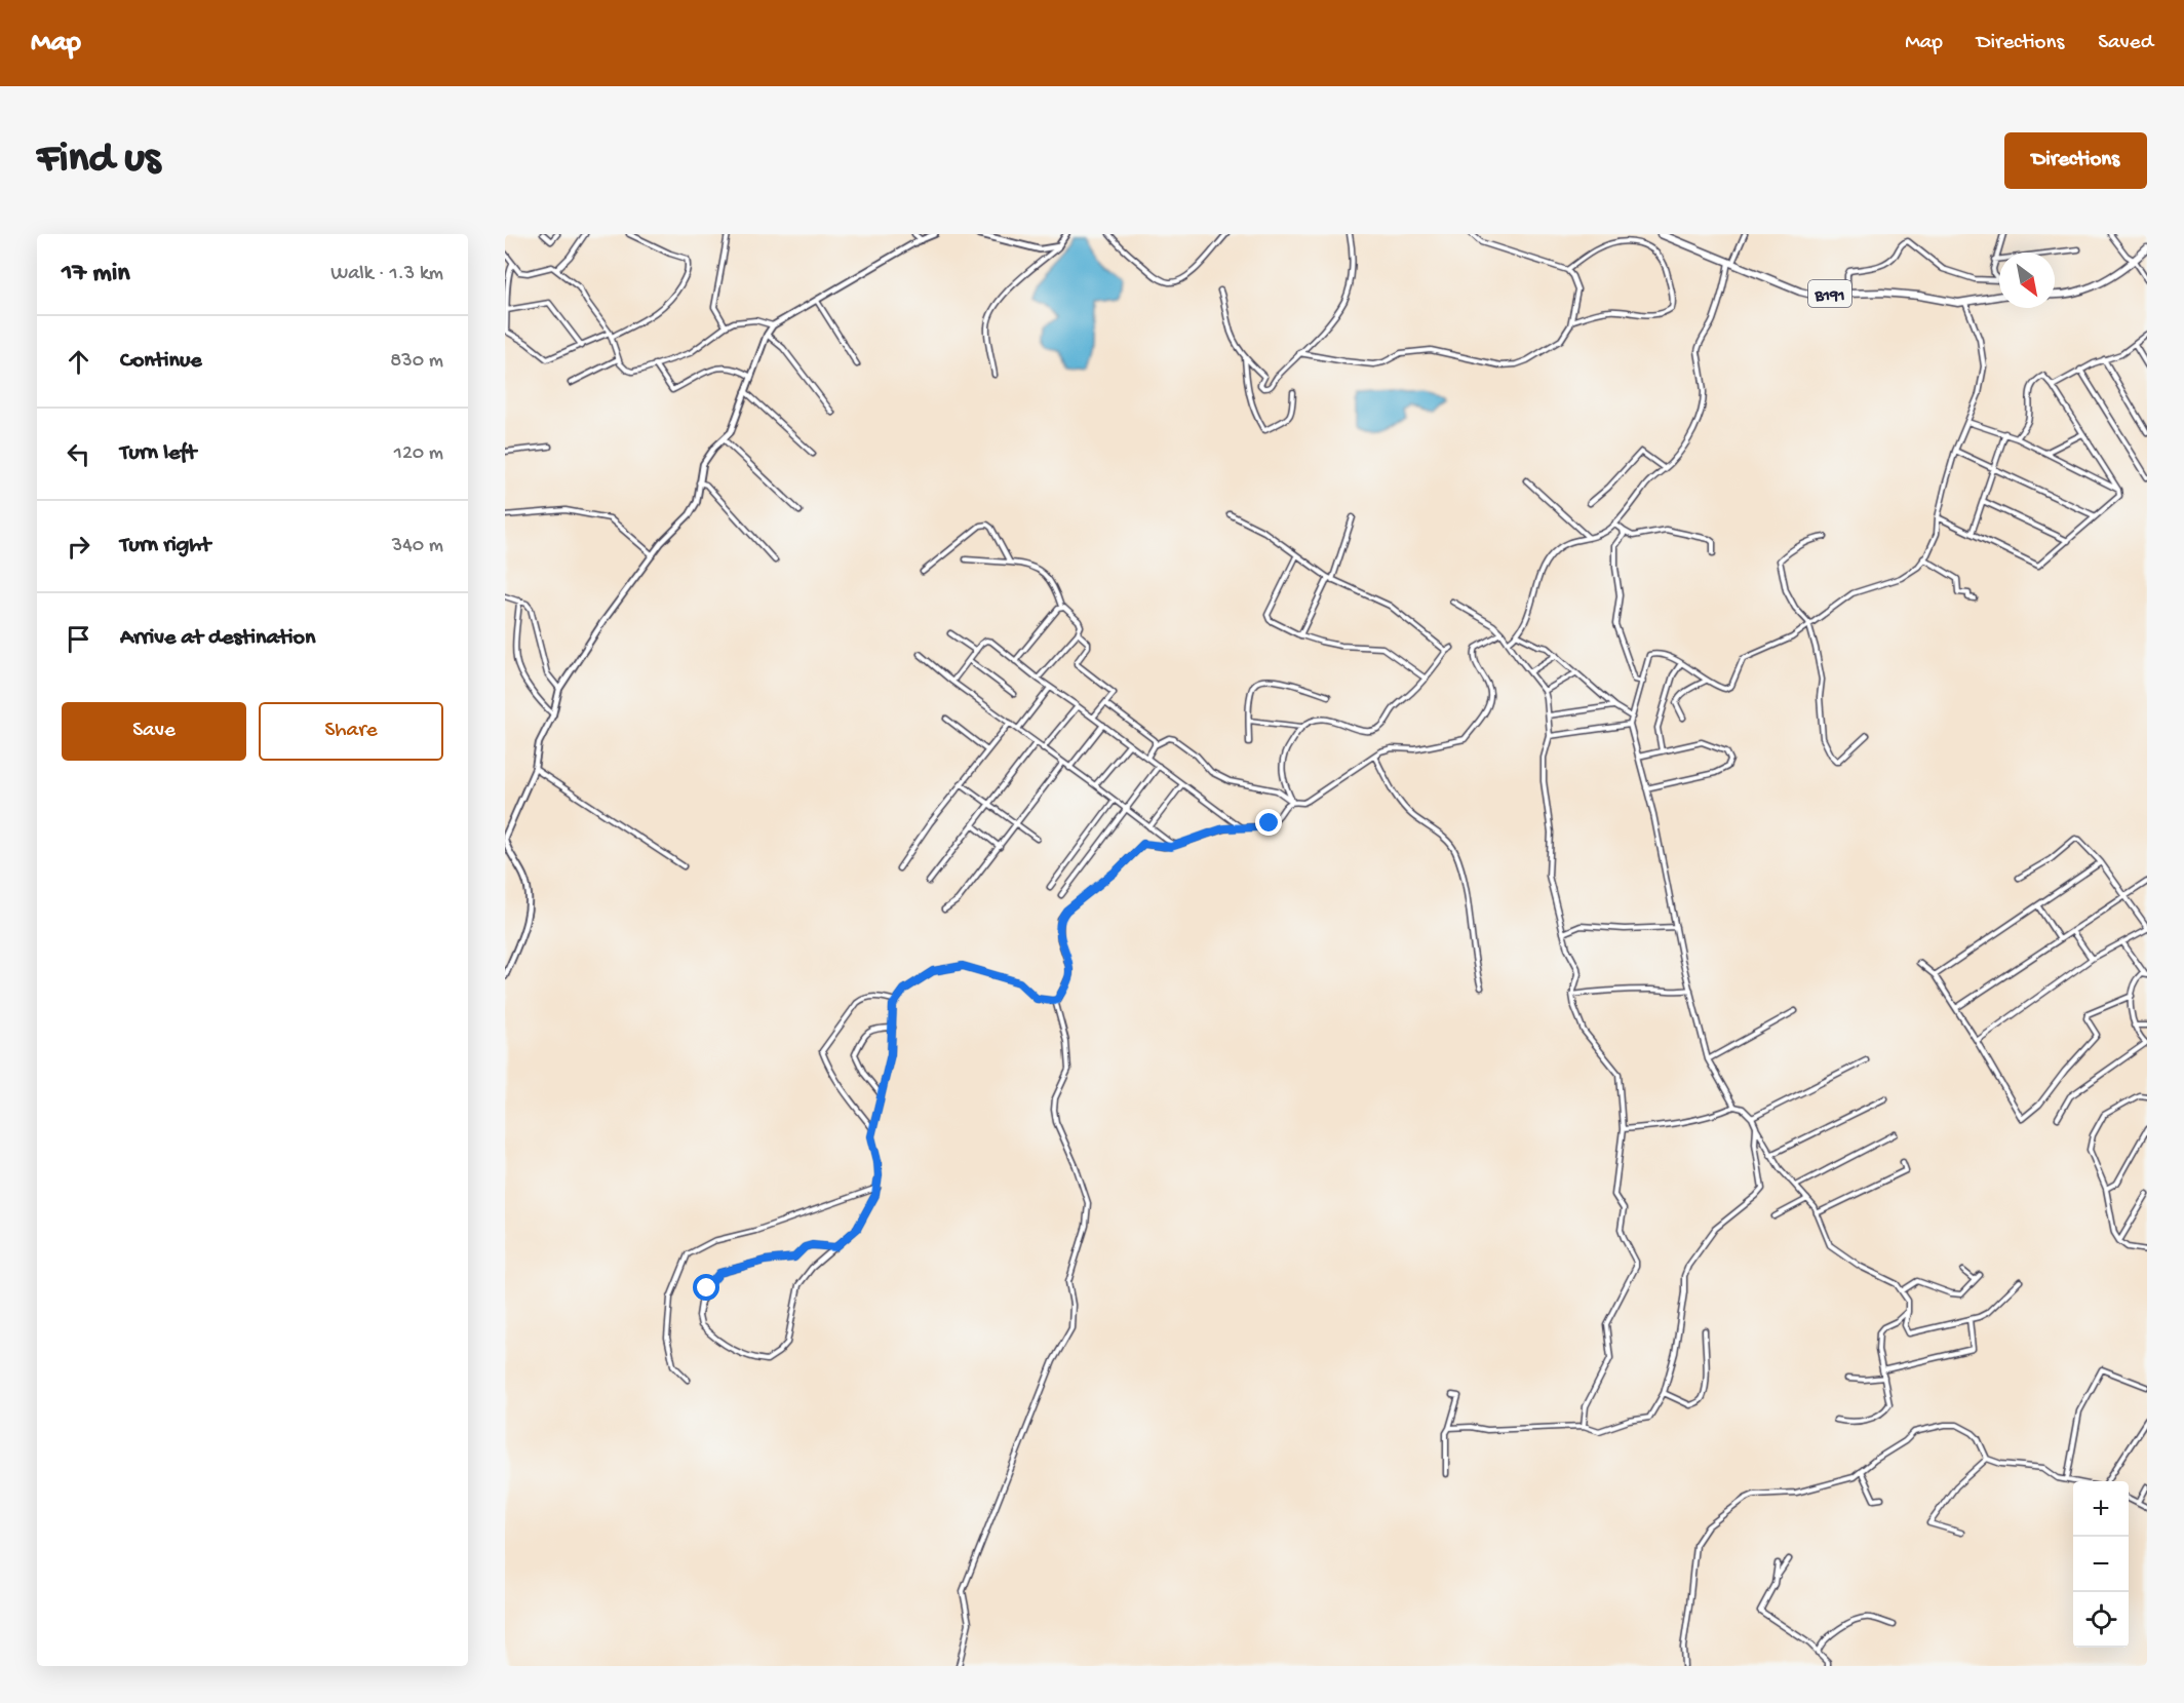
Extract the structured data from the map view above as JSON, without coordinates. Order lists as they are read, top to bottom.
{
  "streets": {
    "main road": ["B191"]
  },
  "north": "bottom right",
  "page": {
    "header": "Map",
    "nav": ["Map", "Directions", "Saved"],
    "buttons": [
      "Directions",
      ["Save", "Share"]
    ],
    "title": "Find us",
    "heading": ["17 min", "Walk · 1.3 km"],
    "list": [
      ["Continue", "830 m"],
      ["Turn left", "120 m"],
      ["Turn right", "340 m"],
      "Arrive at destination"
    ],
    "map_buttons": ["+", "−"]
  }
}
